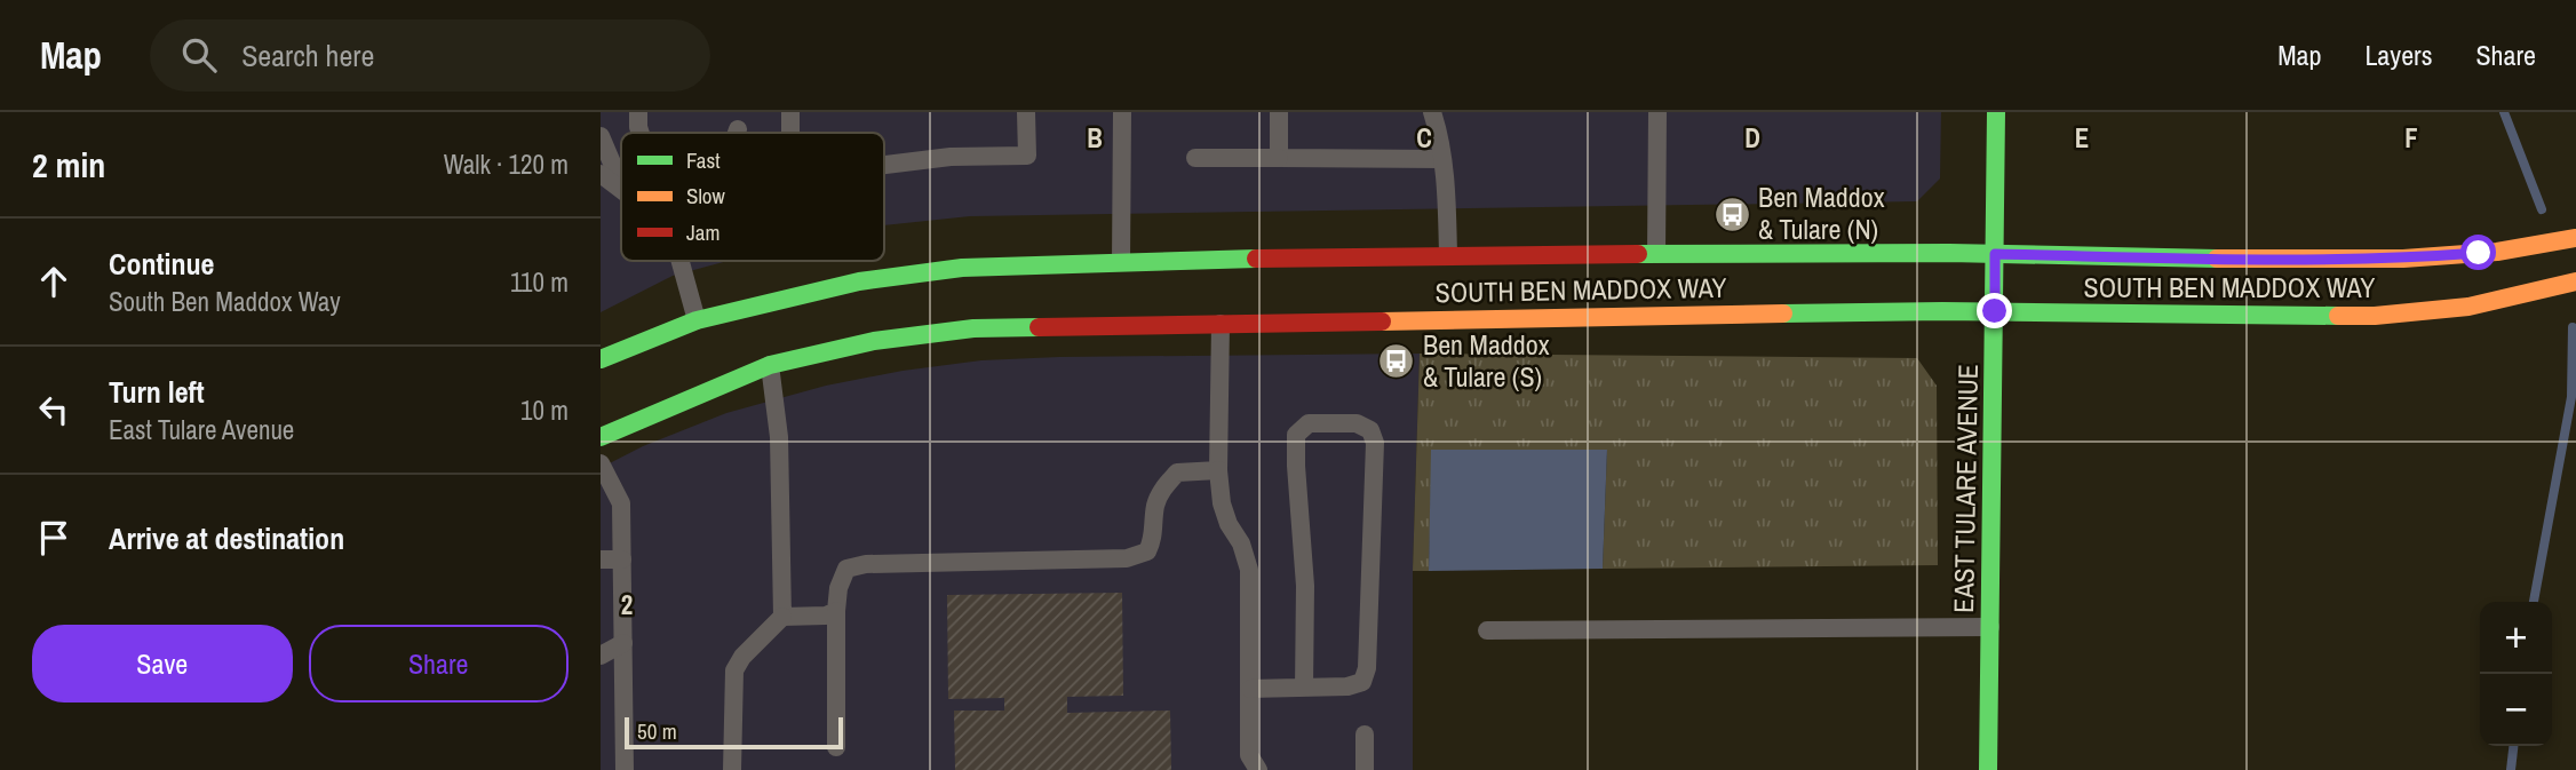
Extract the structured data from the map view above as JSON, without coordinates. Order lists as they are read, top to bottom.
{
  "streets": {
    "main road": ["SOUTH BEN MADDOX WAY", "EAST TULARE AVENUE"]
  },
  "crossings": [
    ["SOUTH BEN MADDOX WAY", "EAST TULARE AVENUE"]
  ],
  "places": {
    "bus stop": ["Ben Maddox & Tulare (N)", "Ben Maddox & Tulare (S)"]
  },
  "legend": ["Fast", "Slow", "Jam"],
  "scale_bar": "50 m",
  "page": {
    "header": "Map",
    "search": "Search here",
    "nav": ["Map", "Layers", "Share"],
    "heading": ["2 min", "Walk · 120 m"],
    "list": [
      ["Continue", "South Ben Maddox Way", "110 m"],
      ["Turn left", "East Tulare Avenue", "10 m"],
      "Arrive at destination"
    ],
    "buttons": ["Save", "Share"],
    "map_buttons": ["+", "−"],
    "scale": "50 m"
  },
  "grid": {
    "columns": [
      "B",
      "C",
      "D",
      "E",
      "F"
    ],
    "rows": ["2"]
  }
}
